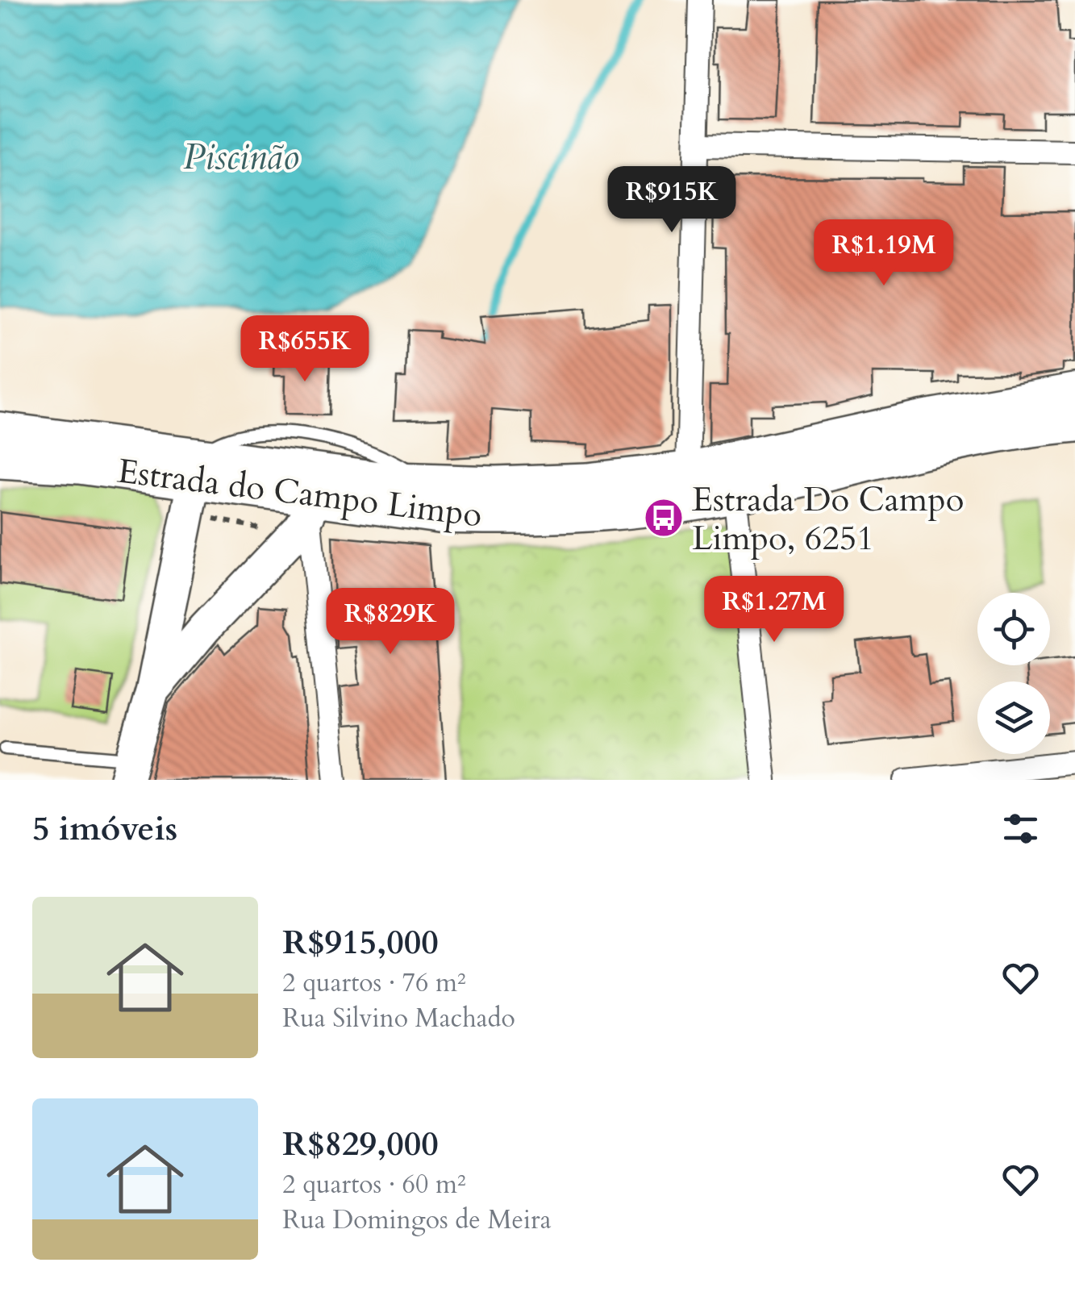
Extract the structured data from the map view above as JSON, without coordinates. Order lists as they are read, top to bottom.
{
  "streets": {
    "main road": ["Estrada do Campo Limpo"]
  },
  "water": ["Piscinão"],
  "places": {
    "bus stop": ["Estrada Do Campo Limpo, 6251"]
  },
  "page": {
    "price": [
      "R$915K",
      "R$1.19M",
      "R$655K",
      "R$1.27M",
      "R$829K"
    ],
    "heading": "5 imóveis",
    "list": [
      {
        "name": "R$915,000",
        "note": "2 quartos · 76 m² · Rua Silvino Machado"
      },
      {
        "name": "R$829,000",
        "note": "2 quartos · 60 m² · Rua Domingos de Meira"
      }
    ]
  }
}
